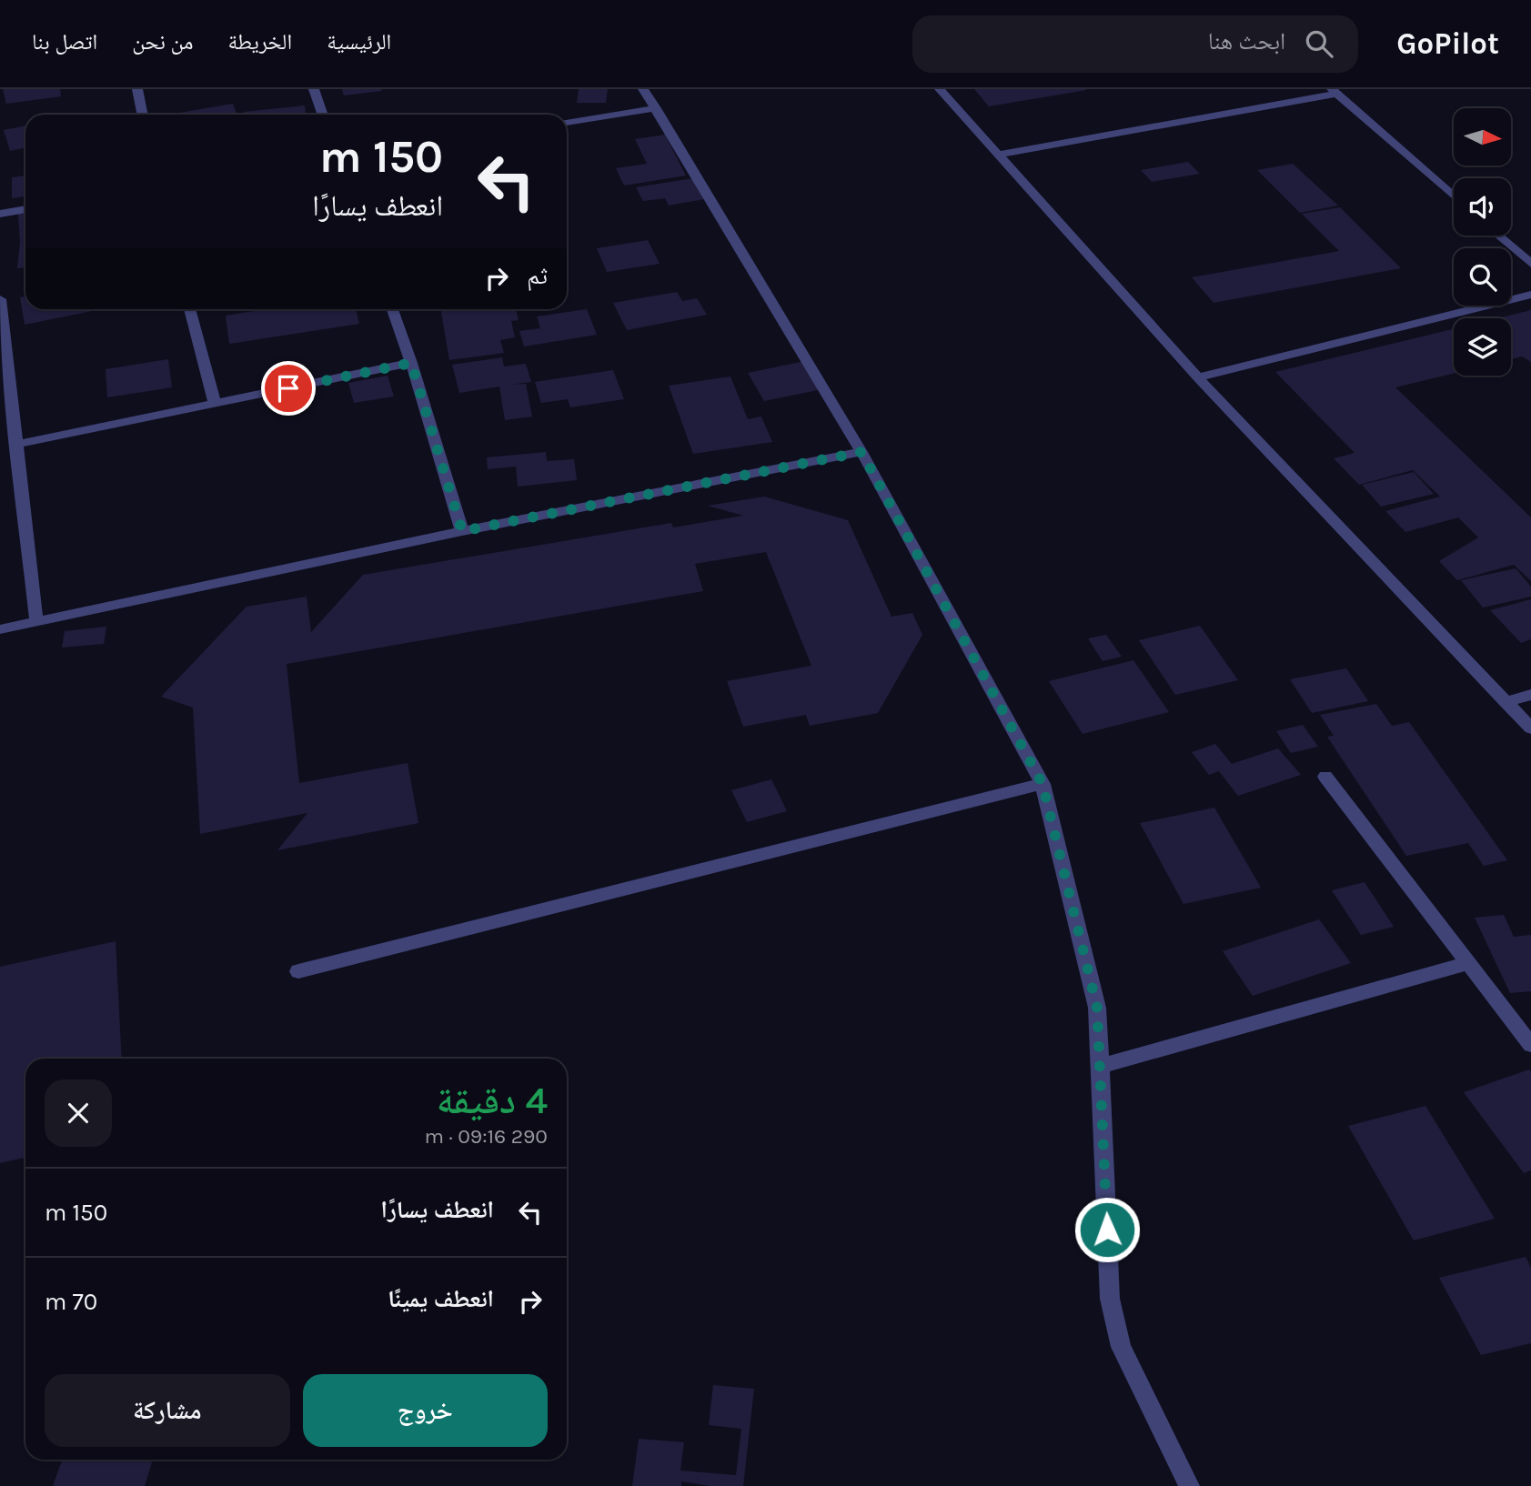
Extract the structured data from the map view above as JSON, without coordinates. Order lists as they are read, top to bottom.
{
  "north": "right",
  "page": {
    "header": "GoPilot",
    "search": "ابحث هنا",
    "nav": [
      "الرئيسية",
      "الخريطة",
      "من نحن",
      "اتصل بنا"
    ],
    "turn": ["150 m", "انعطف يسارًا"],
    "then": "ثم",
    "heading": ["4 دقيقة", "290 m · 09:16"],
    "list": [
      {
        "name": "انعطف يسارًا",
        "value": "150 m"
      },
      {
        "name": "انعطف يمينًا",
        "value": "70 m"
      }
    ],
    "buttons": ["خروج", "مشاركة"]
  }
}
